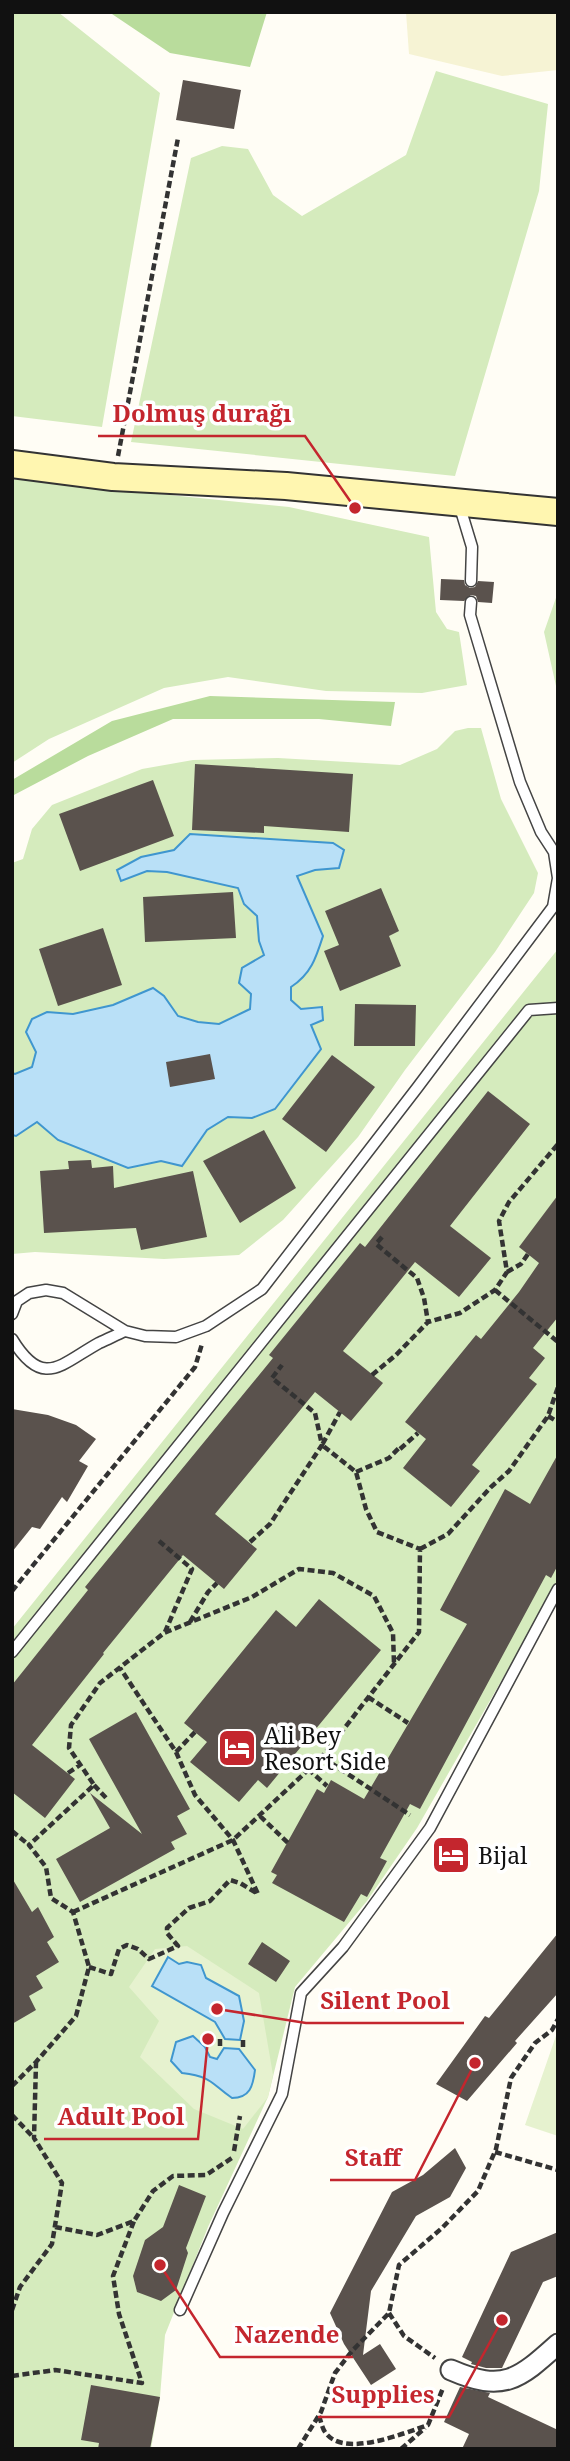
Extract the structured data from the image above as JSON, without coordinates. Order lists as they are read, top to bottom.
{
  "places": {
    "other": [
      "Dolmuş durağı",
      "Silent Pool",
      "Adult Pool",
      "Staff",
      "Nazende",
      "Supplies"
    ],
    "hotel": ["Ali Bey Resort Side", "Bijal"]
  }
}
